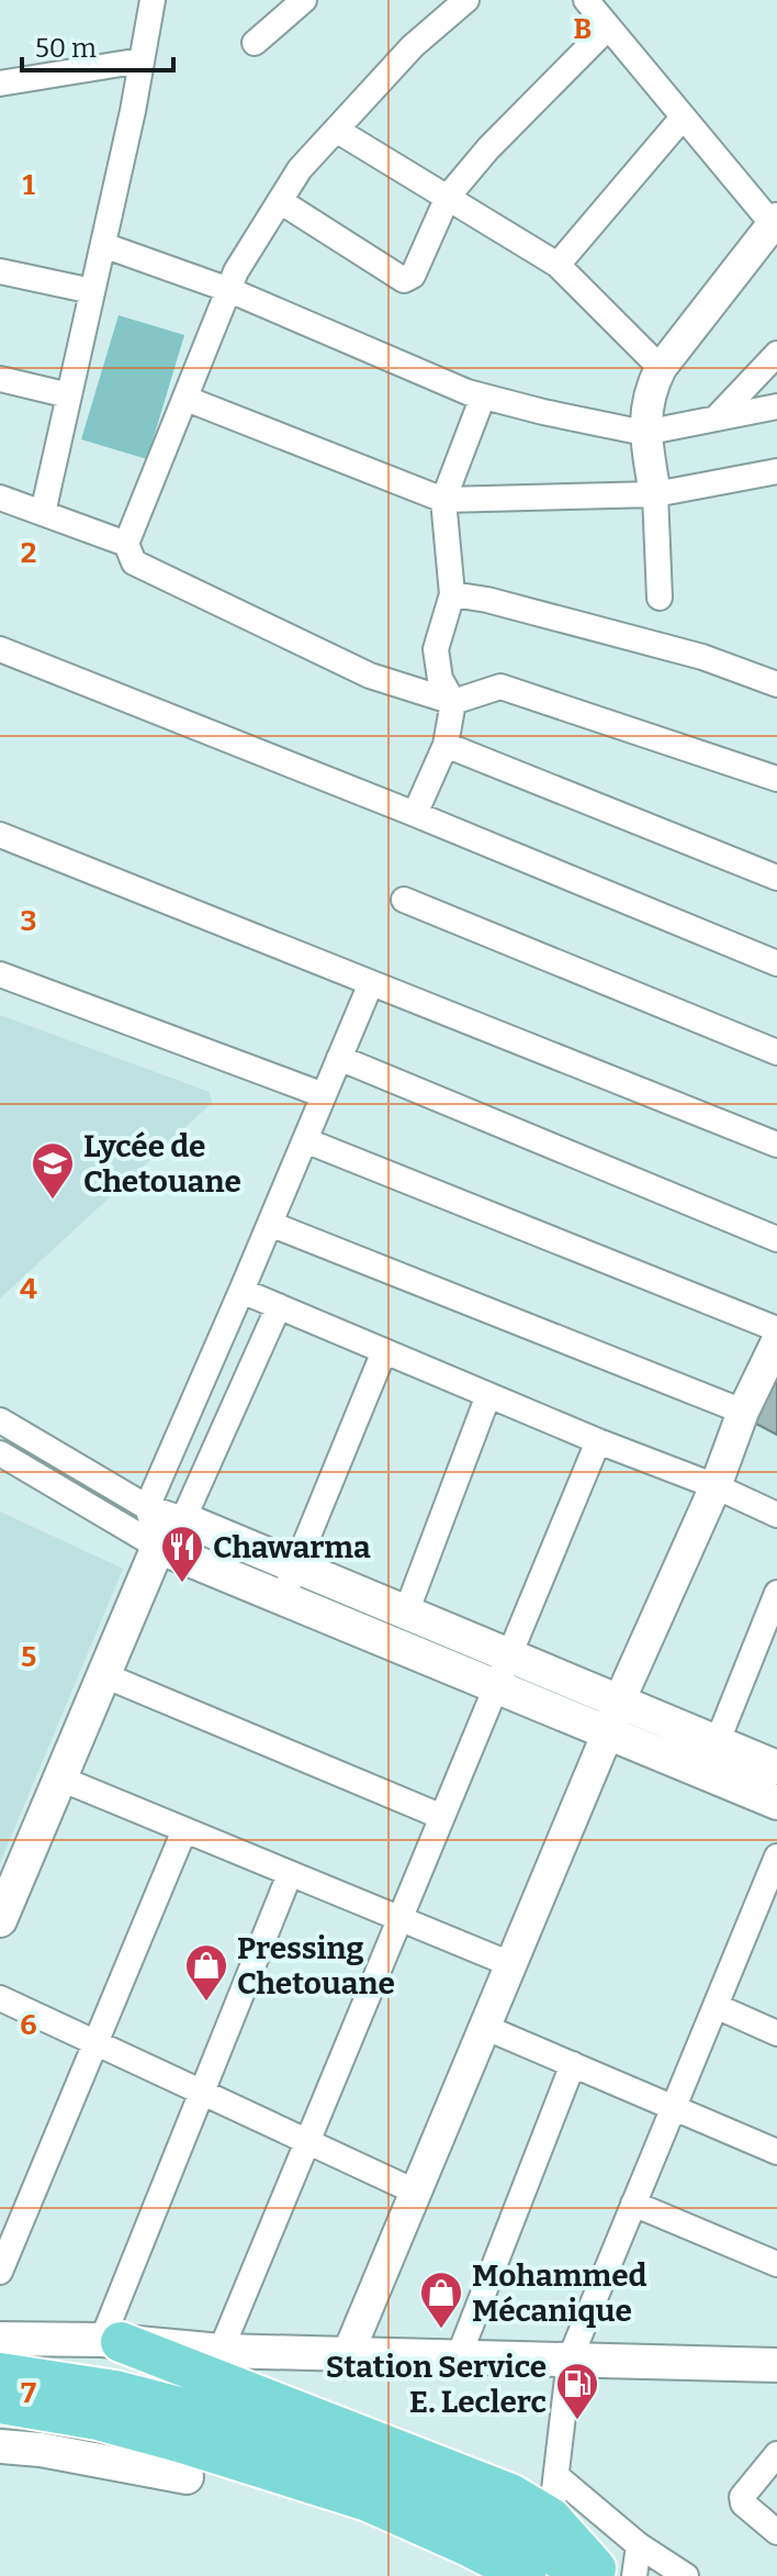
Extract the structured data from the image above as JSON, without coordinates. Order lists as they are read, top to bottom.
{
  "places": {
    "school or university": ["Lycée de Chetouane"],
    "restaurant": ["Chawarma"],
    "shop": ["Pressing Chetouane", "Mohammed Mécanique"],
    "fuel station": ["Station Service E. Leclerc"]
  },
  "scale_bar": "50 m",
  "grid": {
    "columns": ["B"],
    "rows": [
      "1",
      "2",
      "3",
      "4",
      "5",
      "6",
      "7"
    ]
  }
}
